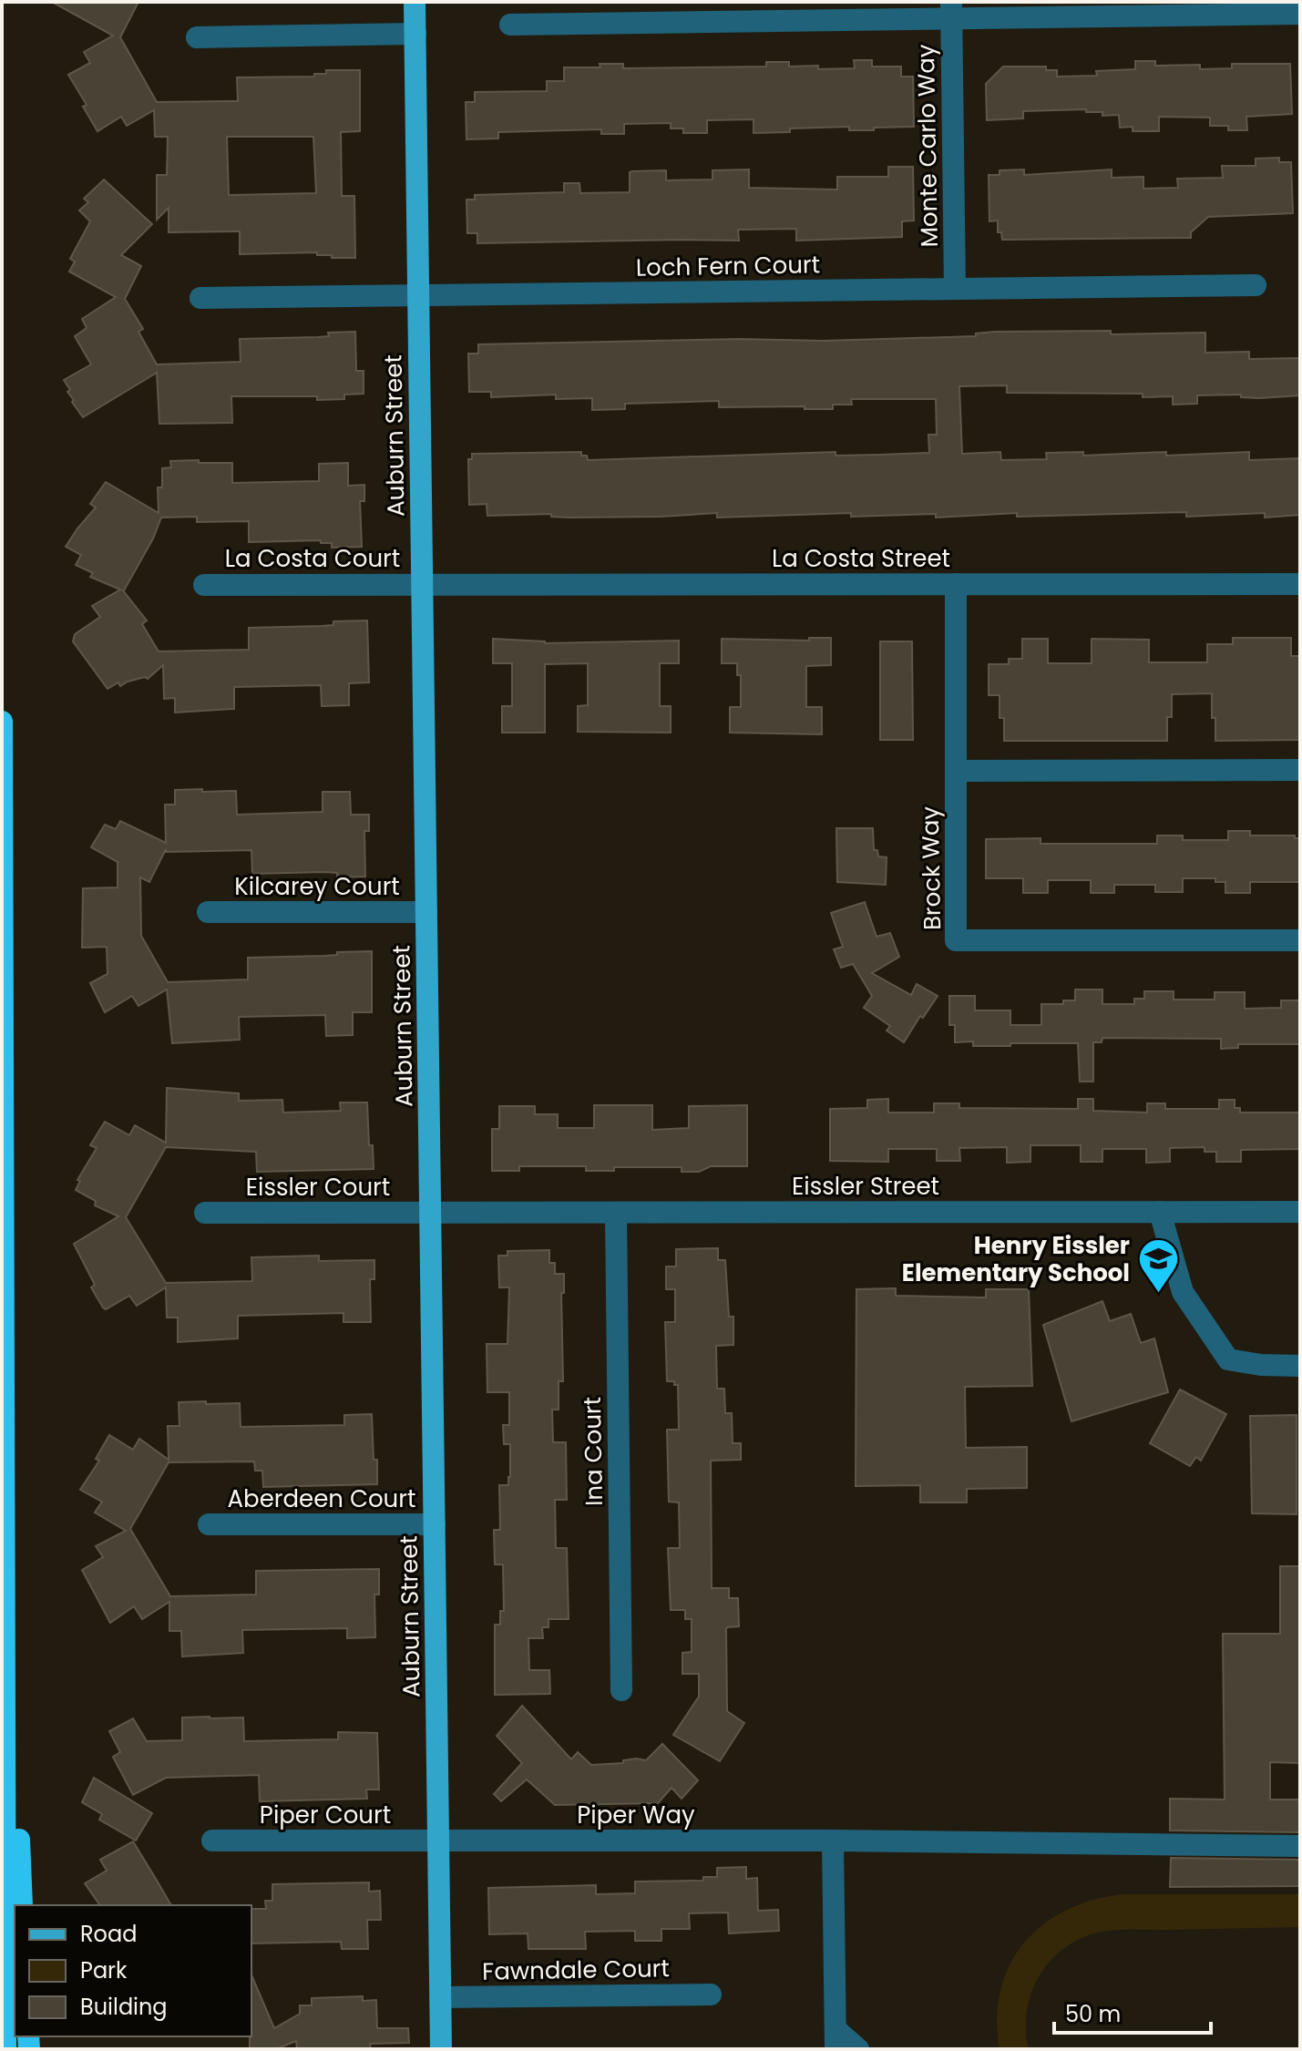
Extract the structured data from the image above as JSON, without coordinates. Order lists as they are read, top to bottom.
{
  "streets": {
    "main road": ["Auburn Street"],
    "street": [
      "Monte Carlo Way",
      "Loch Fern Court",
      "La Costa Court",
      "La Costa Street",
      "Brock Way",
      "Kilcarey Court",
      "Eissler Street",
      "Eissler Court",
      "Ina Court",
      "Aberdeen Court",
      "Piper Court",
      "Piper Way",
      "Fawndale Court"
    ]
  },
  "crossings": [
    ["Monte Carlo Way", "Loch Fern Court"],
    ["Loch Fern Court", "Auburn Street"],
    ["Auburn Street", "La Costa Court"],
    ["Auburn Street", "La Costa Street"],
    ["Auburn Street", "Kilcarey Court"],
    ["Auburn Street", "Eissler Street"],
    ["Auburn Street", "Eissler Court"],
    ["Auburn Street", "Aberdeen Court"],
    ["Auburn Street", "Piper Court"],
    ["Auburn Street", "Piper Way"],
    ["Auburn Street", "Fawndale Court"],
    ["La Costa Court", "La Costa Street"],
    ["La Costa Street", "Brock Way"],
    ["Eissler Street", "Eissler Court"],
    ["Eissler Street", "Ina Court"],
    ["Piper Court", "Piper Way"]
  ],
  "places": {
    "school or university": ["Henry Eissler Elementary School"]
  },
  "legend": ["Road", "Park", "Building"],
  "scale_bar": "50 m"
}
